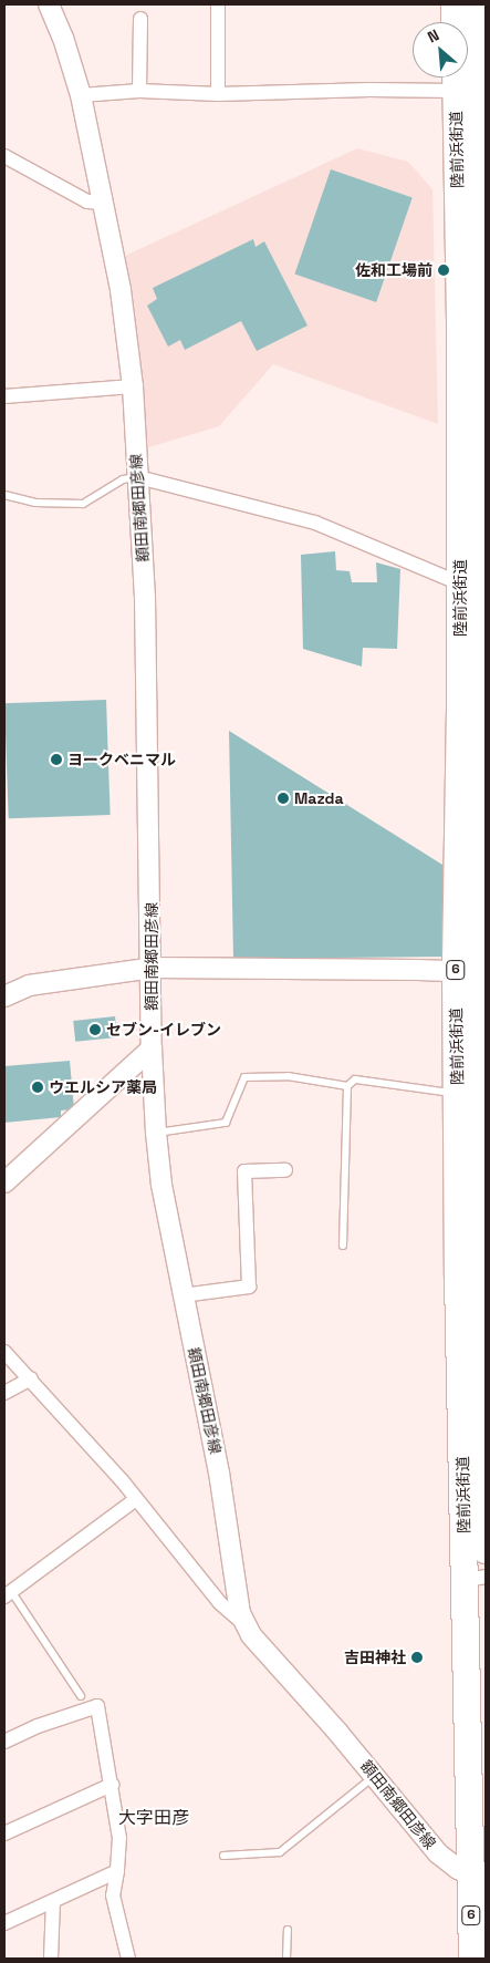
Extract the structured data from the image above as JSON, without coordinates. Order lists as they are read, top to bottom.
{
  "streets": {
    "highway": ["陸前浜街道", "6"],
    "main road": ["額田南郷田彦線"]
  },
  "crossings": [
    ["陸前浜街道", "額田南郷田彦線"]
  ],
  "districts": ["大字田彦"],
  "places": [
    "佐和工場前",
    "ヨークベニマル",
    "Mazda",
    "セブン-イレブン",
    "ウエルシア薬局",
    "吉田神社"
  ],
  "north": "top left"
}
